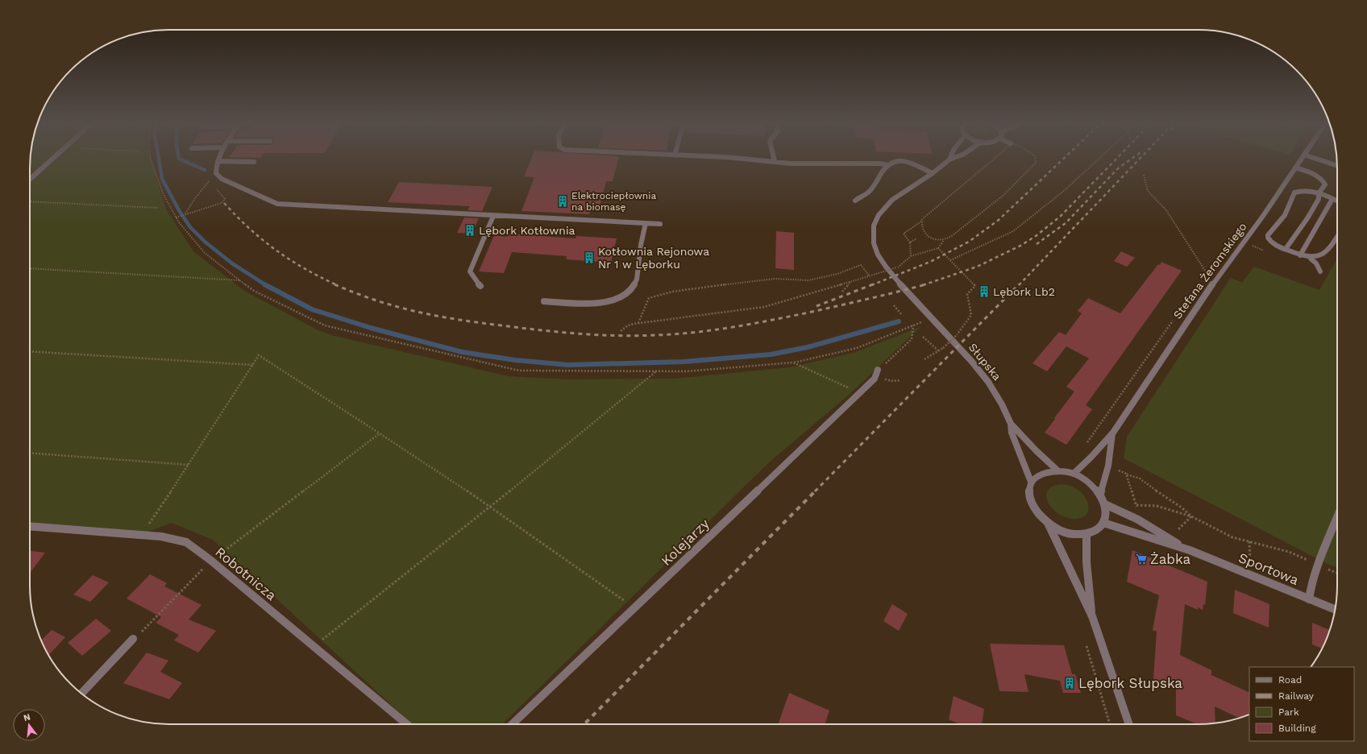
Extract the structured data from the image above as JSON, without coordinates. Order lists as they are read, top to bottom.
{
  "streets": {
    "street": [
      "Stefana Żeromskiego",
      "Słupska",
      "Kolejarzy",
      "Sportowa",
      "Robotnicza"
    ]
  },
  "crossings": [
    ["Stefana Żeromskiego", "Słupska"],
    ["Stefana Żeromskiego", "Sportowa"],
    ["Słupska", "Sportowa"]
  ],
  "places": {
    "building": [
      "Elektrociepłownia na biomasę",
      "Lębork Kotłownia",
      "Kotłownia Rejonowa Nr 1 w Lęborku",
      "Lębork Lb2",
      "Lębork Słupska"
    ],
    "supermarket": ["Żabka"]
  },
  "legend": [
    "Road",
    "Railway",
    "Park",
    "Building"
  ],
  "north": "top"
}
